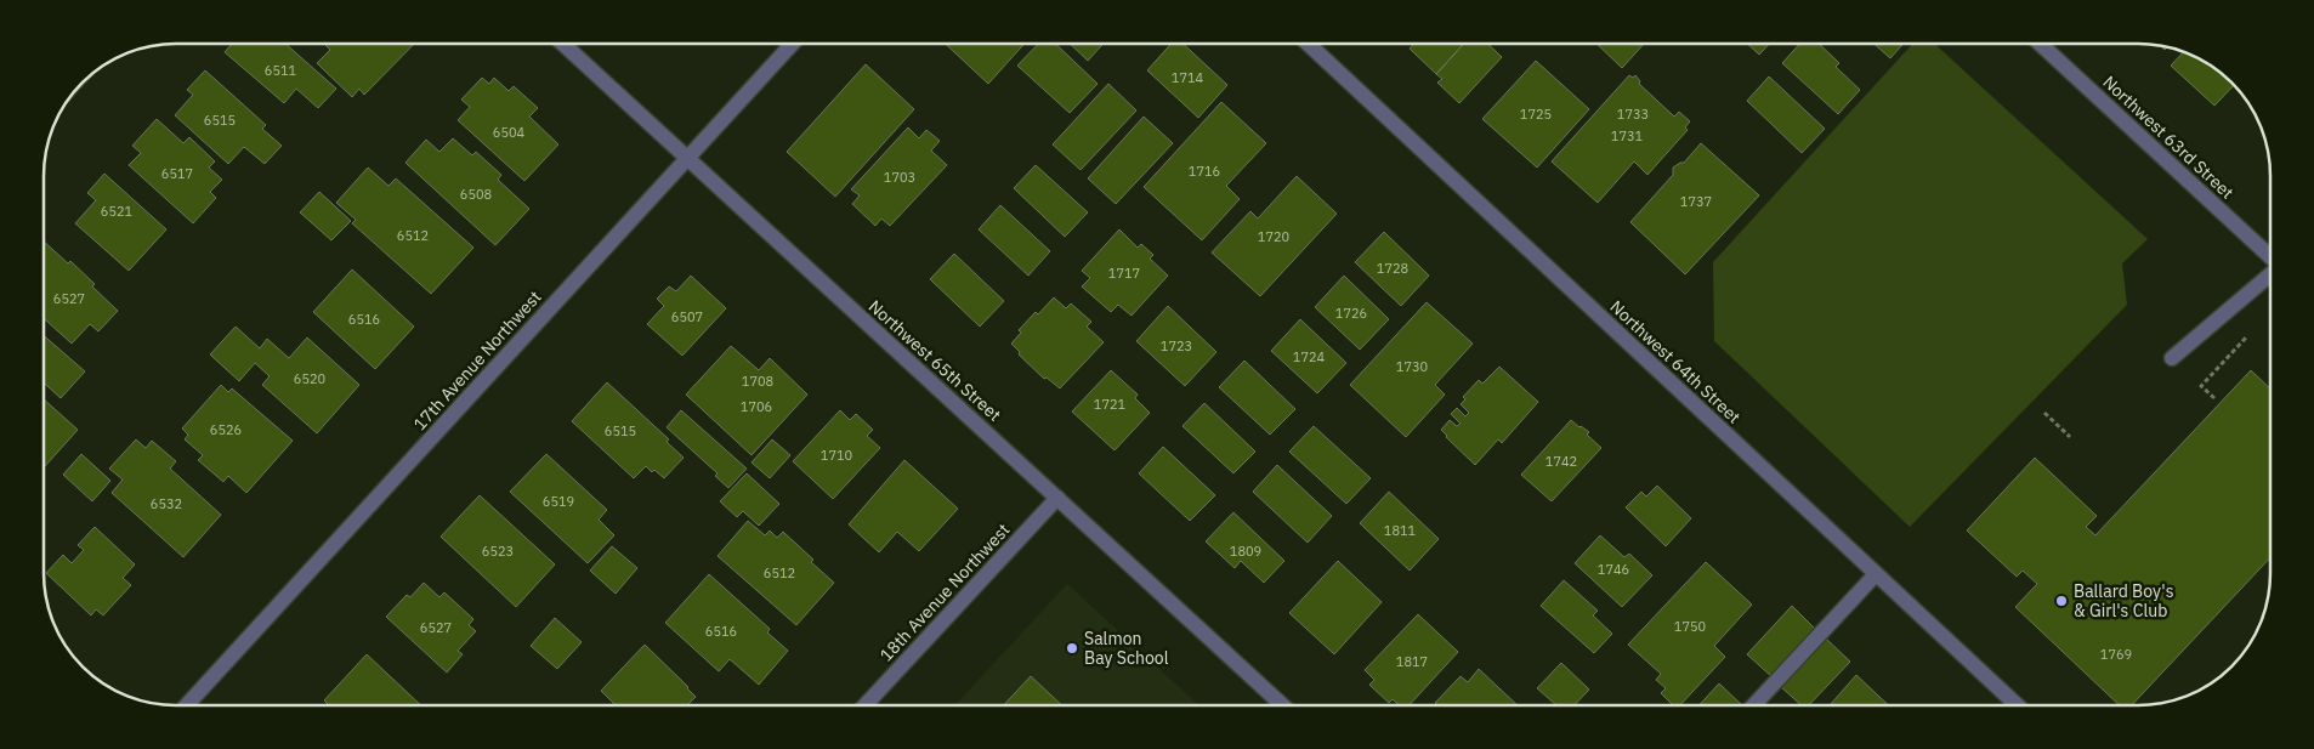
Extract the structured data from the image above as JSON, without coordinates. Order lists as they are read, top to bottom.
{
  "streets": {
    "street": [
      "Northwest 63rd Street",
      "17th Avenue Northwest",
      "Northwest 65th Street",
      "Northwest 64th Street",
      "18th Avenue Northwest"
    ]
  },
  "crossings": [
    ["17th Avenue Northwest", "Northwest 65th Street"],
    ["Northwest 65th Street", "18th Avenue Northwest"]
  ],
  "places": ["Ballard Boy's & Girl's Club", "Salmon Bay School"],
  "house_numbers": [
    "6511",
    "1714",
    "1725",
    "1733",
    "6515",
    "6504",
    "1731",
    "1716",
    "6517",
    "1703",
    "6508",
    "1737",
    "6521",
    "6512",
    "1720",
    "1728",
    "1717",
    "6527",
    "1726",
    "6507",
    "6516",
    "1723",
    "1724",
    "1730",
    "6520",
    "1708",
    "1721",
    "1706",
    "6526",
    "6515",
    "1710",
    "1742",
    "6519",
    "6532",
    "1811",
    "6523",
    "1809",
    "1746",
    "6512",
    "1750",
    "6527",
    "6516",
    "1769",
    "1817"
  ]
}
